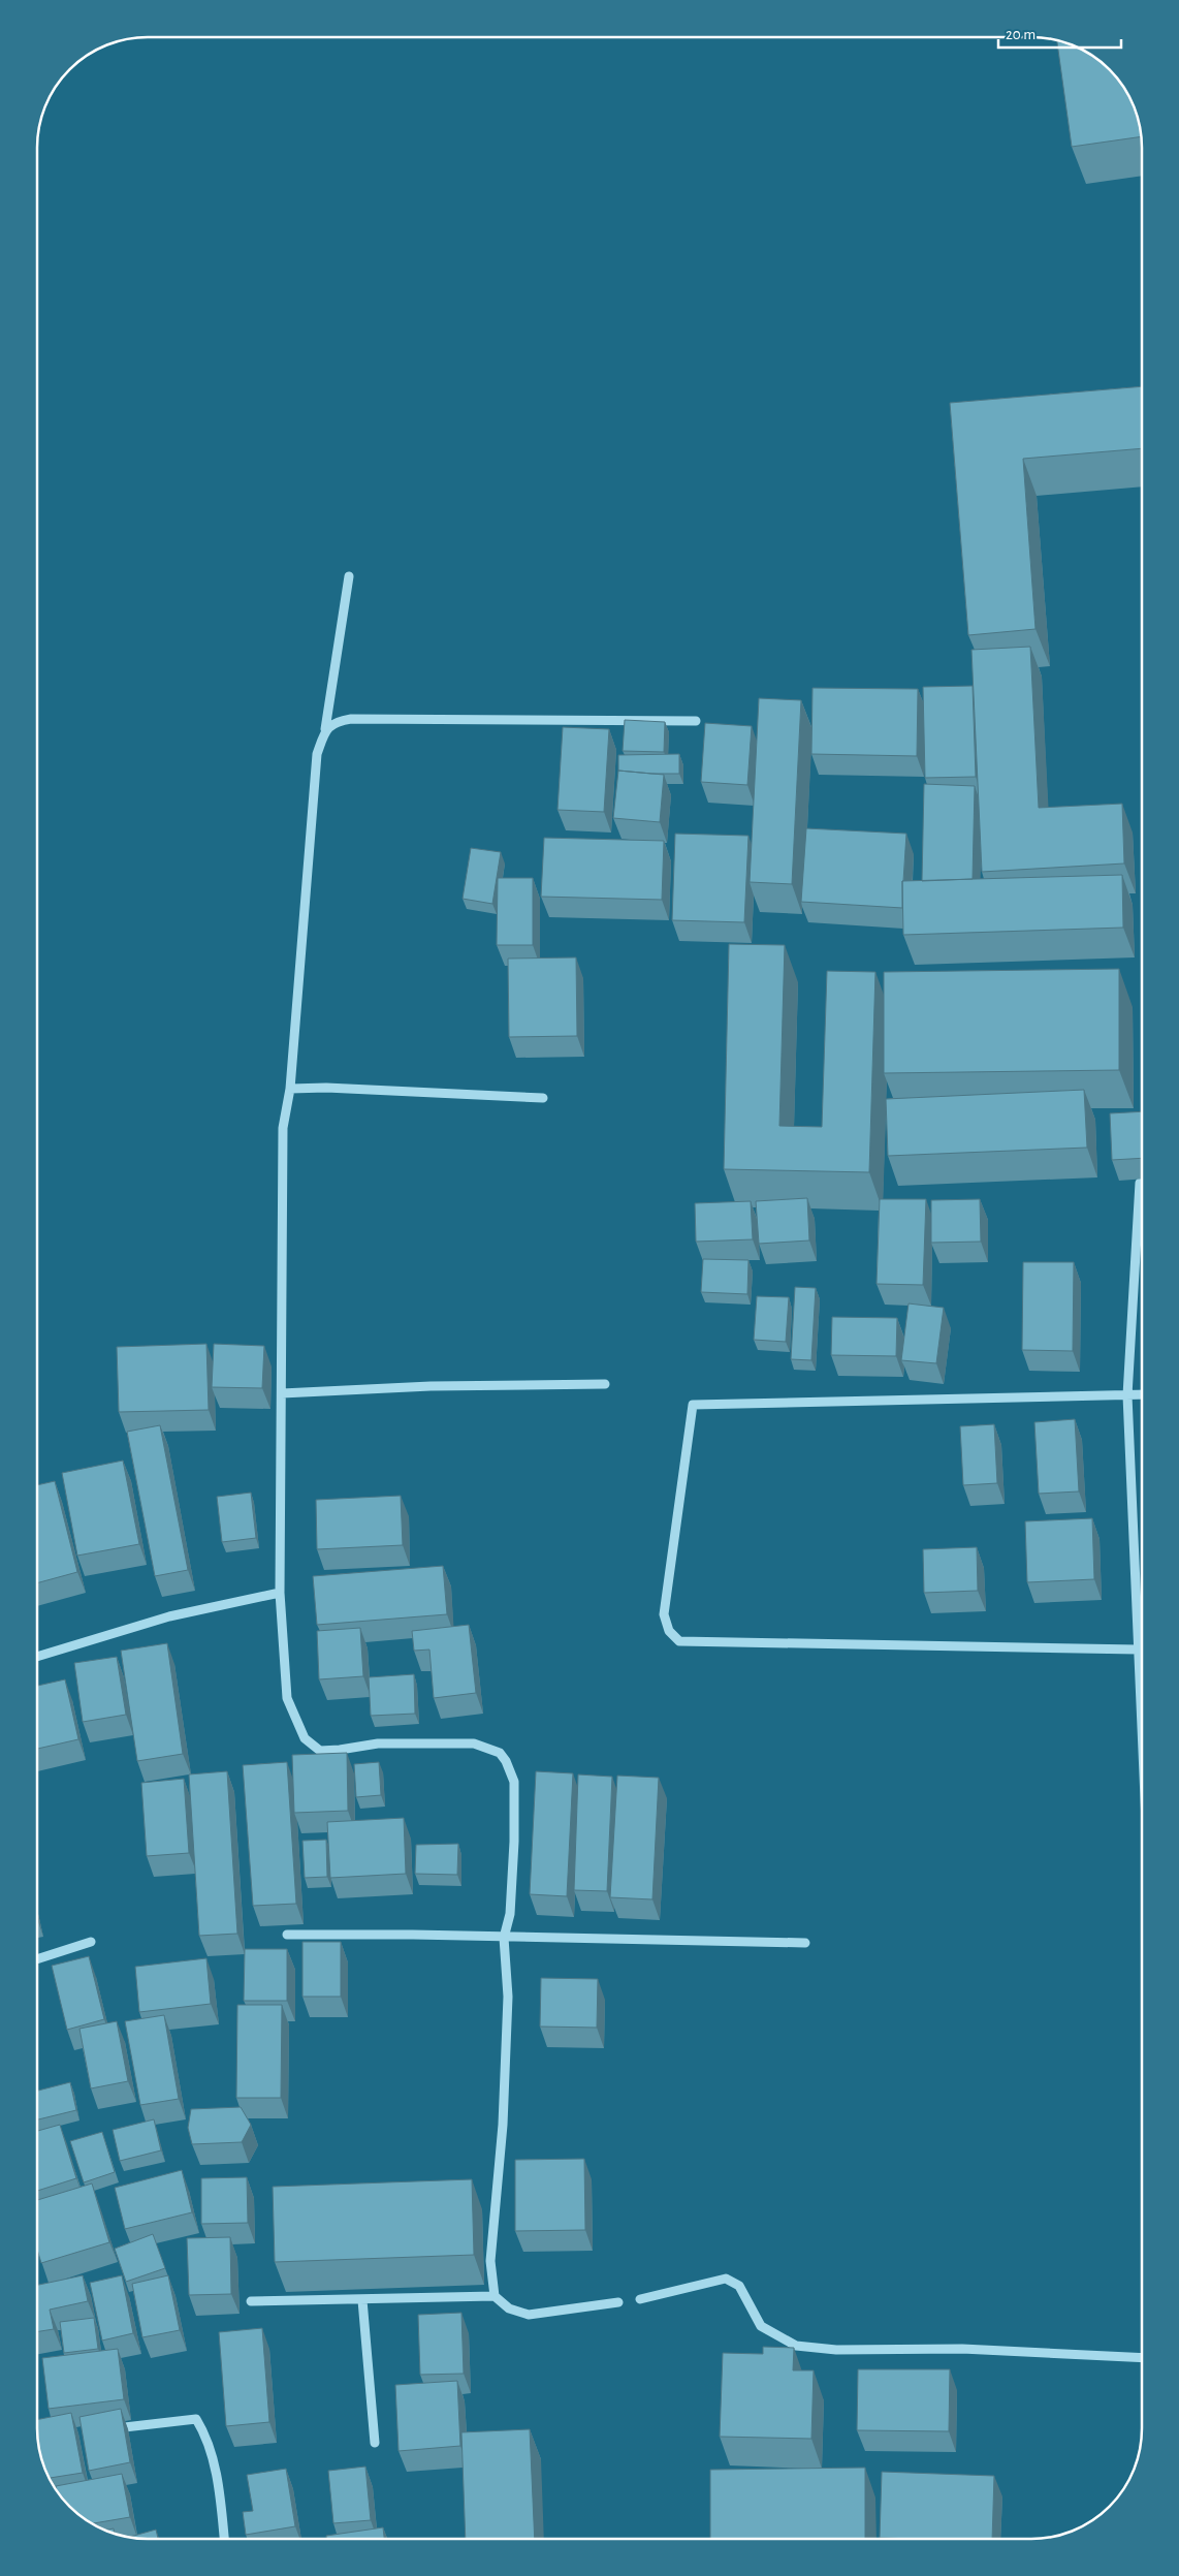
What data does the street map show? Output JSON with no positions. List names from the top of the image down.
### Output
{
  "scale_bar": "20 m"
}
